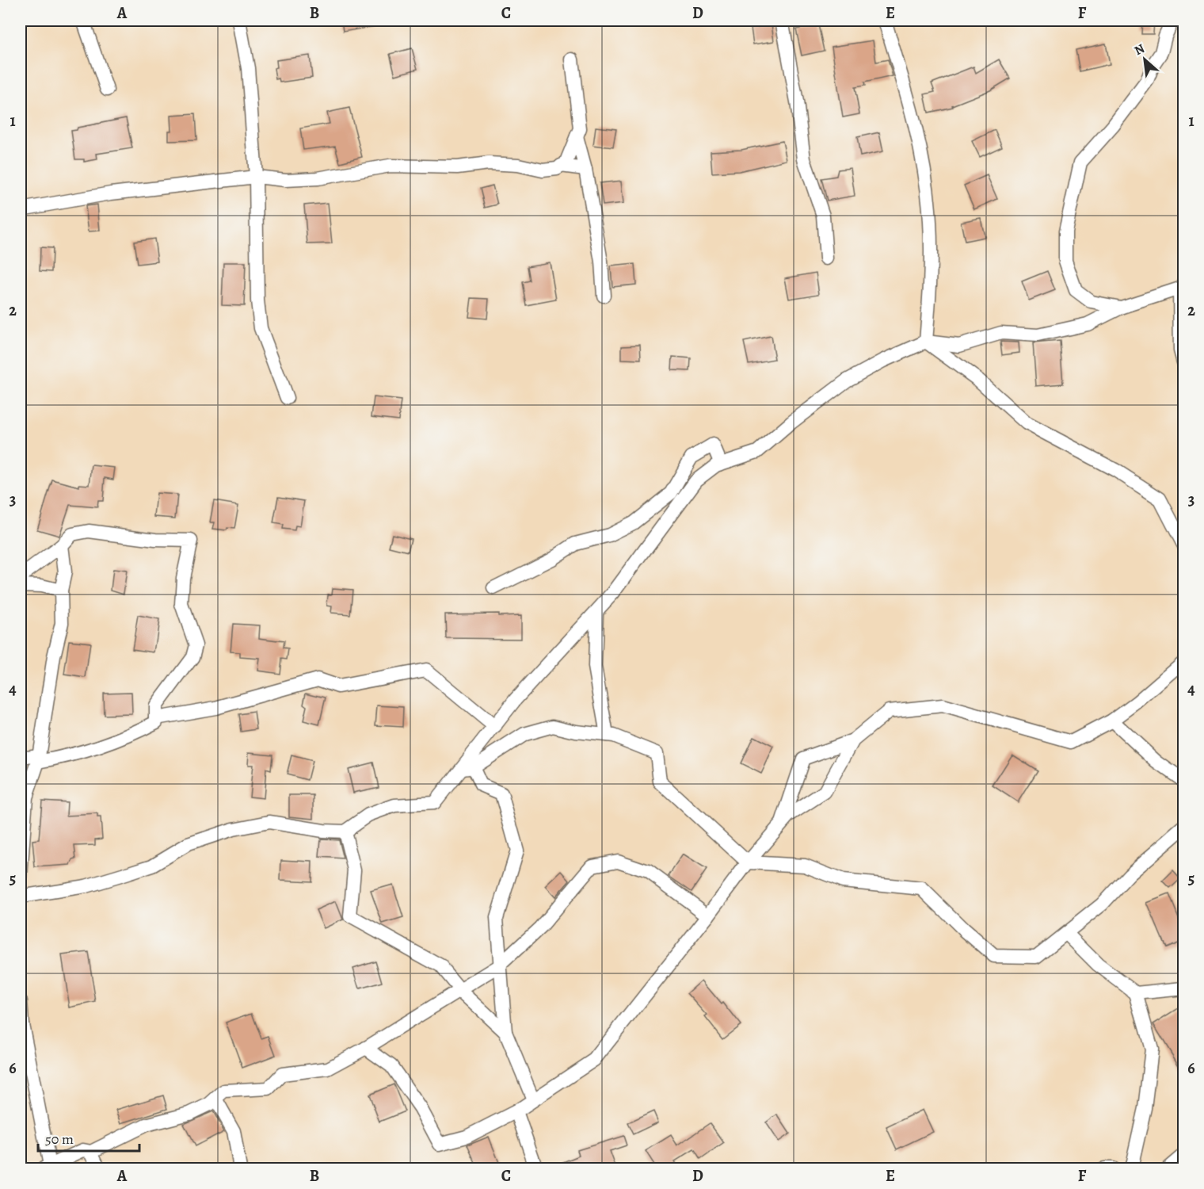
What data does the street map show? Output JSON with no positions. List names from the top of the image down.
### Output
{
  "scale_bar": "50 m",
  "north": "top left",
  "grid": {
    "columns": [
      "A",
      "B",
      "C",
      "D",
      "E",
      "F"
    ],
    "rows": [
      "1",
      "2",
      "3",
      "4",
      "5",
      "6"
    ]
  }
}
